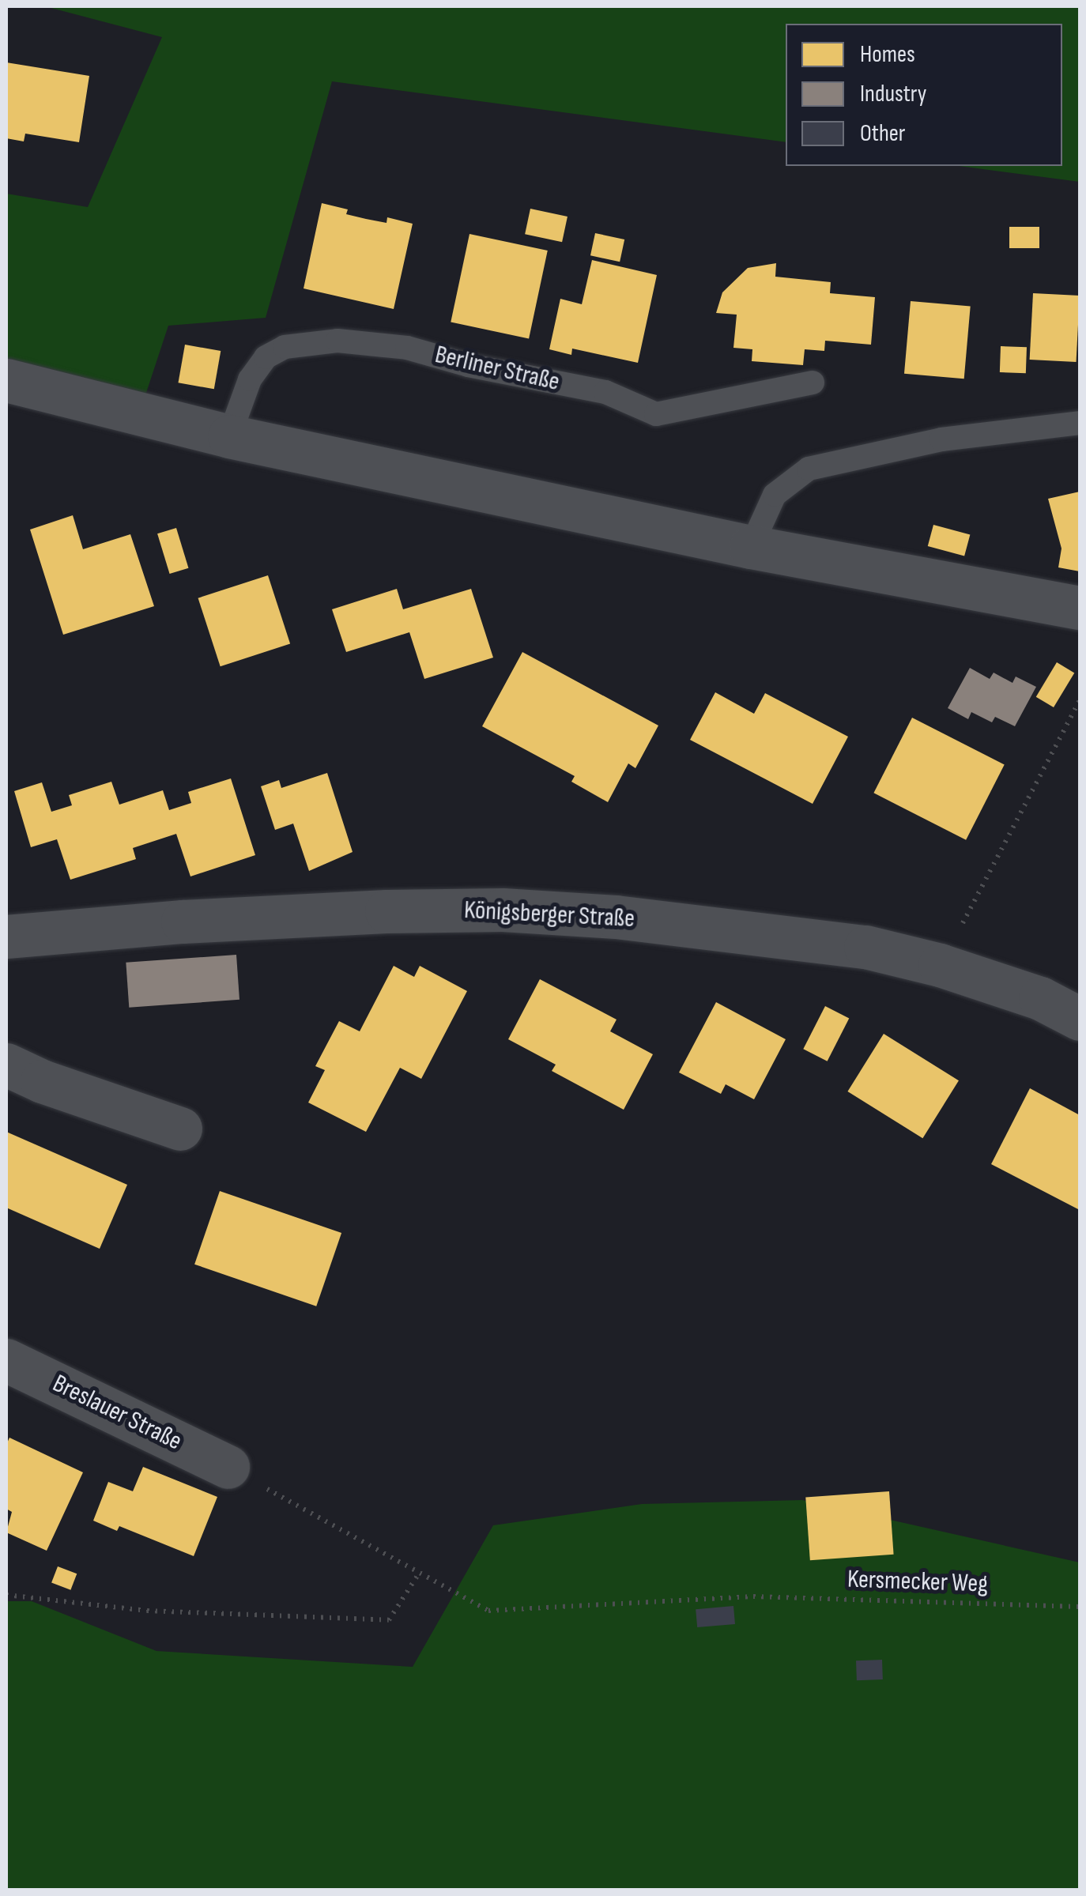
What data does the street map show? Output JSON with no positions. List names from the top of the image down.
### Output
{
  "streets": {
    "street": ["Königsberger Straße", "Breslauer Straße"],
    "lane": ["Berliner Straße"],
    "path": ["Kersmecker Weg"]
  },
  "crossings": [
    ["Breslauer Straße", "Kersmecker Weg"]
  ],
  "legend": ["Homes", "Industry", "Other"]
}
